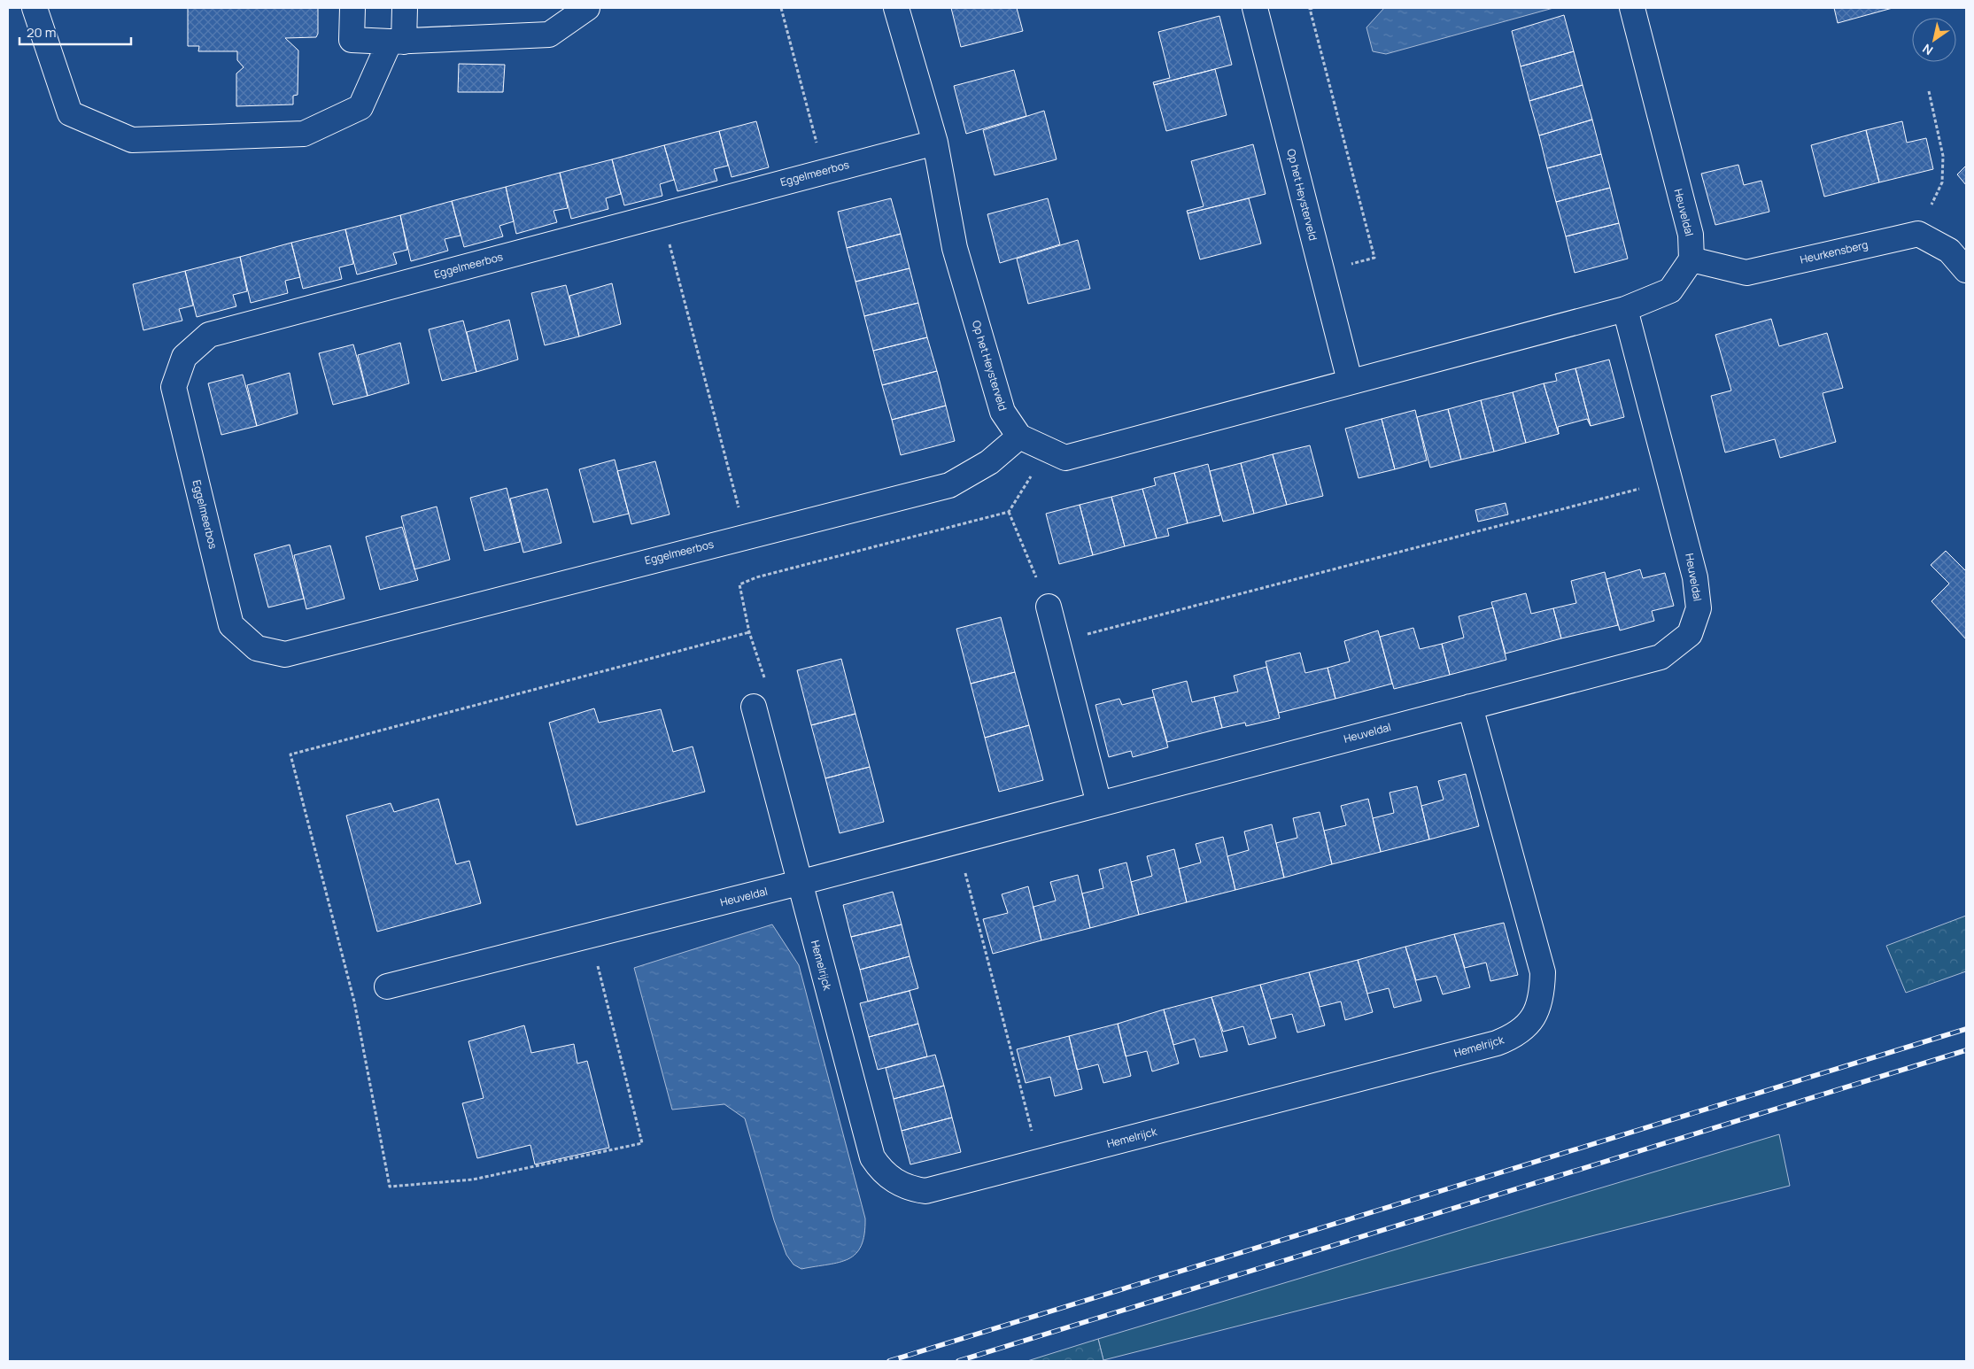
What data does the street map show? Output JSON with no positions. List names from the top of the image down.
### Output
{
  "streets": {
    "street": [
      "Eggelmeerbos",
      "Op het Heysterveld",
      "Heuveldal",
      "Heurkensberg",
      "Hemelrijck"
    ]
  },
  "crossings": [
    ["Eggelmeerbos", "Op het Heysterveld"],
    ["Heuveldal", "Heurkensberg"],
    ["Heuveldal", "Hemelrijck"]
  ],
  "scale_bar": "20 m",
  "north": "bottom left"
}
